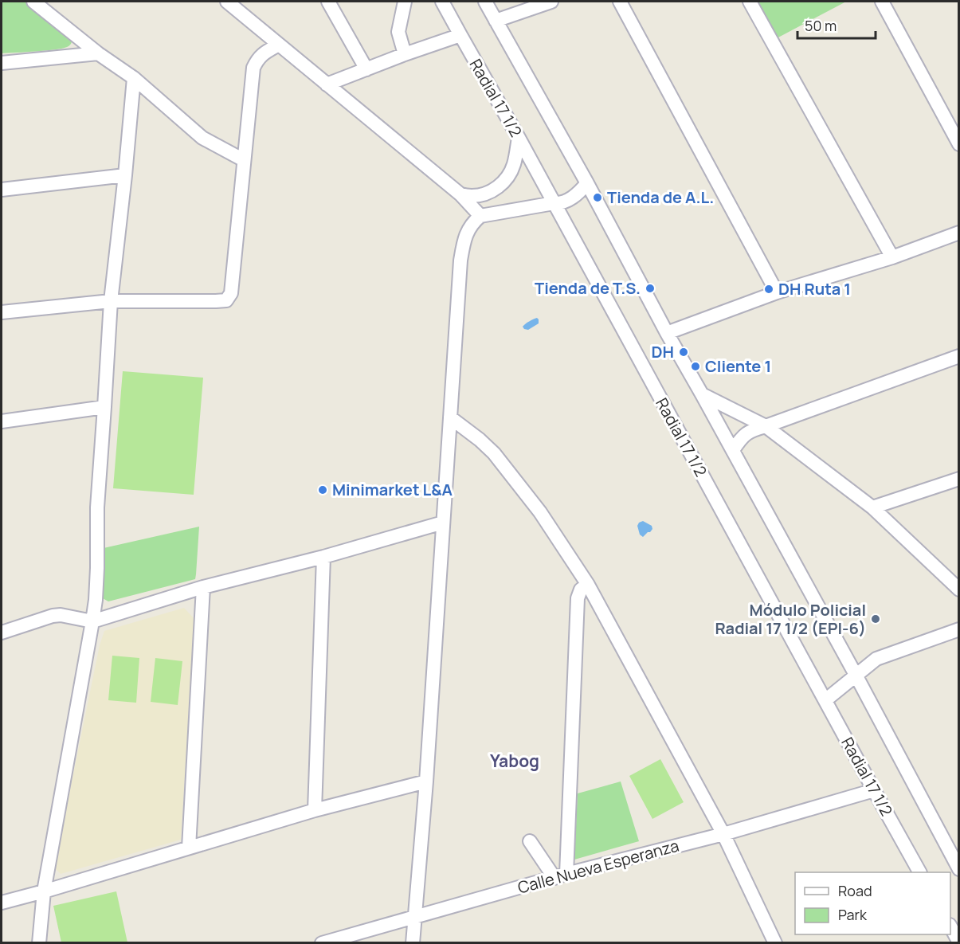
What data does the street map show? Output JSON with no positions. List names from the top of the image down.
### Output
{
  "streets": {
    "street": ["Radial 17 1/2", "Calle Nueva Esperanza"]
  },
  "crossings": [
    ["Radial 17 1/2", "Calle Nueva Esperanza"]
  ],
  "districts": ["Yabog"],
  "places": [
    "Tienda de A.L.",
    "Tienda de T.S.",
    "DH Ruta 1",
    "DH",
    "Cliente 1",
    "Minimarket L&A",
    "Módulo Policial Radial 17 1/2 (EPI-6)"
  ],
  "legend": ["Road", "Park"],
  "scale_bar": "50 m"
}
